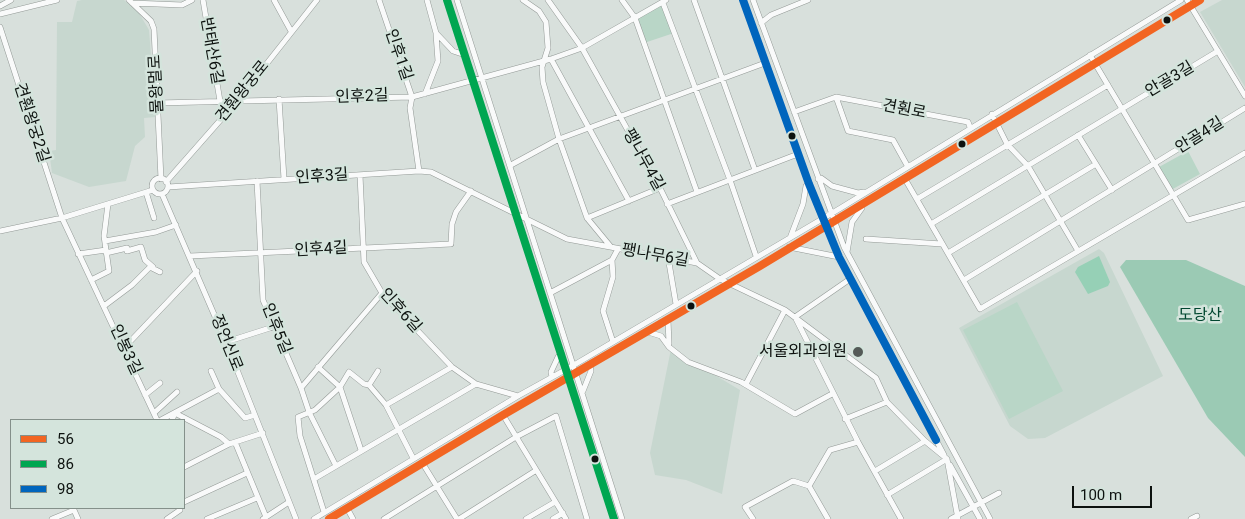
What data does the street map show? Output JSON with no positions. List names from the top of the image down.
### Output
{
  "streets": {
    "street": [
      "반태산6길",
      "인후1길",
      "안골3길",
      "물왕멀로",
      "견훤왕궁로",
      "인후2길",
      "견훤로",
      "견훤왕궁2길",
      "안골4길",
      "팽나무4길",
      "인후3길",
      "인후4길",
      "팽나무6길",
      "인후6길",
      "인후5길",
      "정언신로",
      "인봉3길"
    ]
  },
  "crossings": [
    ["반태산6길", "물왕멀로"],
    ["반태산6길", "인후2길"],
    ["인후1길", "인후2길"],
    ["인후1길", "인후3길"],
    ["물왕멀로", "견훤왕궁로"],
    ["물왕멀로", "인후2길"],
    ["물왕멀로", "인후3길"],
    ["견훤왕궁로", "인후2길"],
    ["견훤왕궁로", "인후3길"],
    ["인후2길", "팽나무4길"],
    ["견훤왕궁2길", "인봉3길"],
    ["팽나무4길", "팽나무6길"],
    ["인후3길", "인후4길"],
    ["인후3길", "팽나무6길"],
    ["인후3길", "인후6길"],
    ["인후3길", "인후5길"],
    ["인후4길", "인후6길"],
    ["인후4길", "인후5길"],
    ["인후4길", "정언신로"]
  ],
  "parks": ["도당산"],
  "places": ["서울외과의원"],
  "lines": ["transit line 56", "transit line 86", "transit line 98"],
  "legend": ["56", "86", "98"],
  "scale_bar": "100 m"
}
